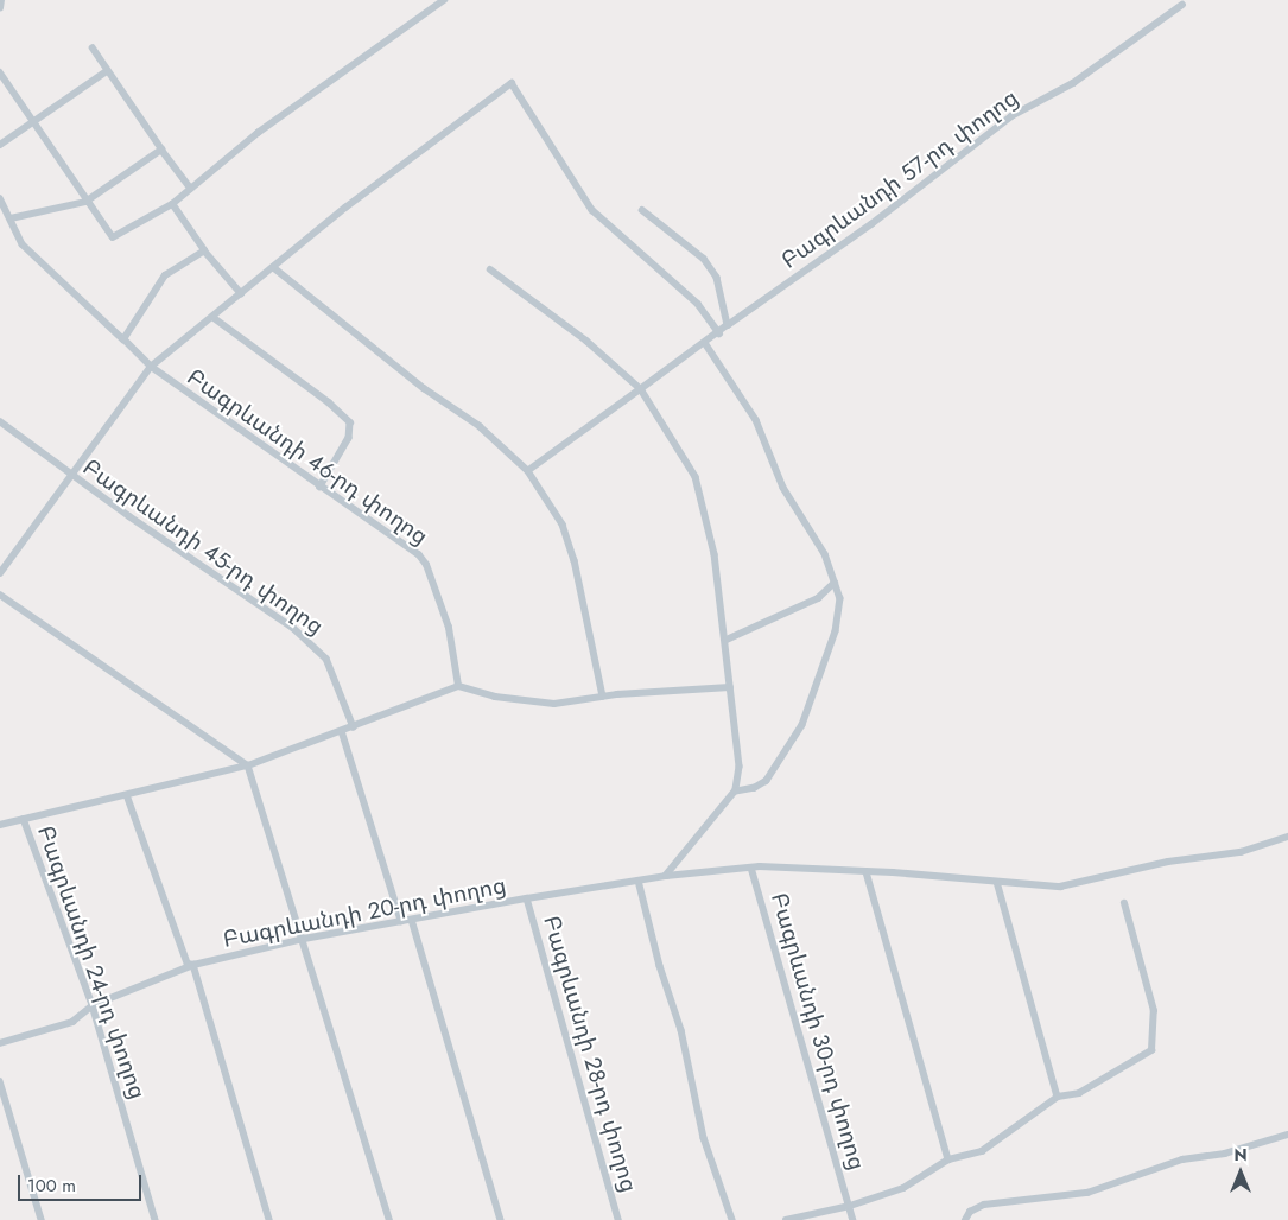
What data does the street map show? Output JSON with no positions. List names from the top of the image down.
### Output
{
  "streets": {
    "street": [
      "Բագրևանդի 57-րդ փողոց",
      "Բագրևանդի 46-րդ փողոց",
      "Բագրևանդի 45-րդ փողոց",
      "Բագրևանդի 20-րդ փողոց",
      "Բագրևանդի 24-րդ փողոց",
      "Բագրևանդի 30-րդ փողոց",
      "Բագրևանդի 28-րդ փողոց"
    ]
  },
  "crossings": [
    ["Բագրևանդի 20-րդ փողոց", "Բագրևանդի 24-րդ փողոց"],
    ["Բագրևանդի 20-րդ փողոց", "Բագրևանդի 30-րդ փողոց"],
    ["Բագրևանդի 20-րդ փողոց", "Բագրևանդի 28-րդ փողոց"]
  ],
  "scale_bar": "100 m",
  "north": "top"
}
